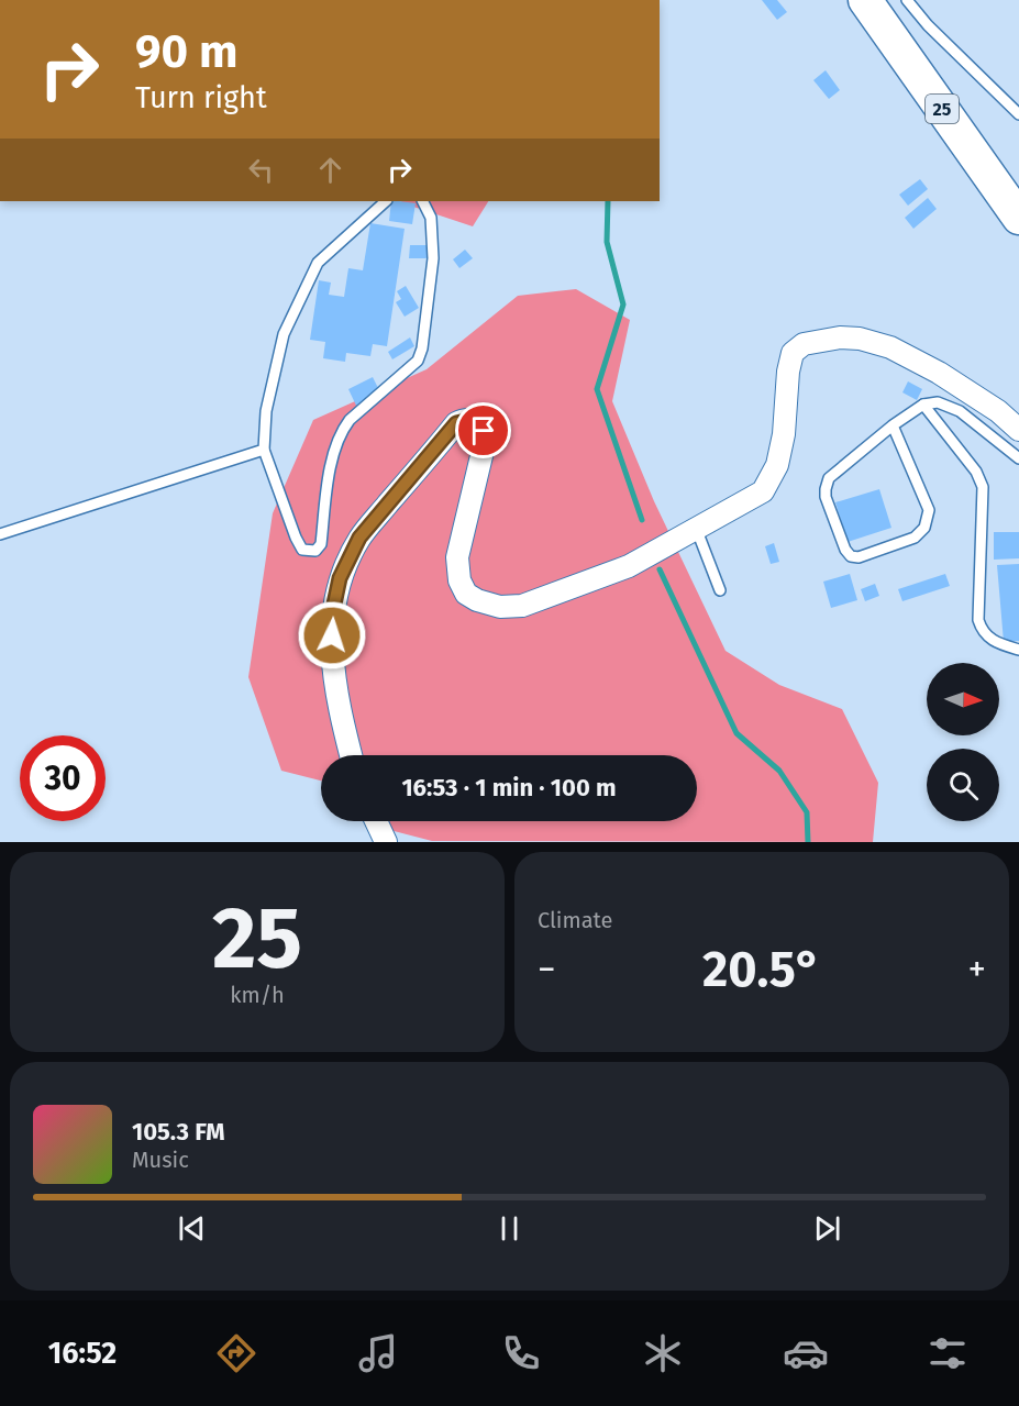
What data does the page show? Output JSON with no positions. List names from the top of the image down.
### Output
{
  "streets": {
    "main road": ["25"]
  },
  "north": "right",
  "page": {
    "turn": ["90 m", "Turn right"],
    "limit": "30",
    "trip": "16:53 · 1 min · 100 m",
    "tile": [
      ["25", "km/h"],
      "Climate"
    ],
    "heat": ["−", "20.5°", "+"],
    "song": ["105.3 FM", "Music"],
    "tabs": "16:52"
  }
}
